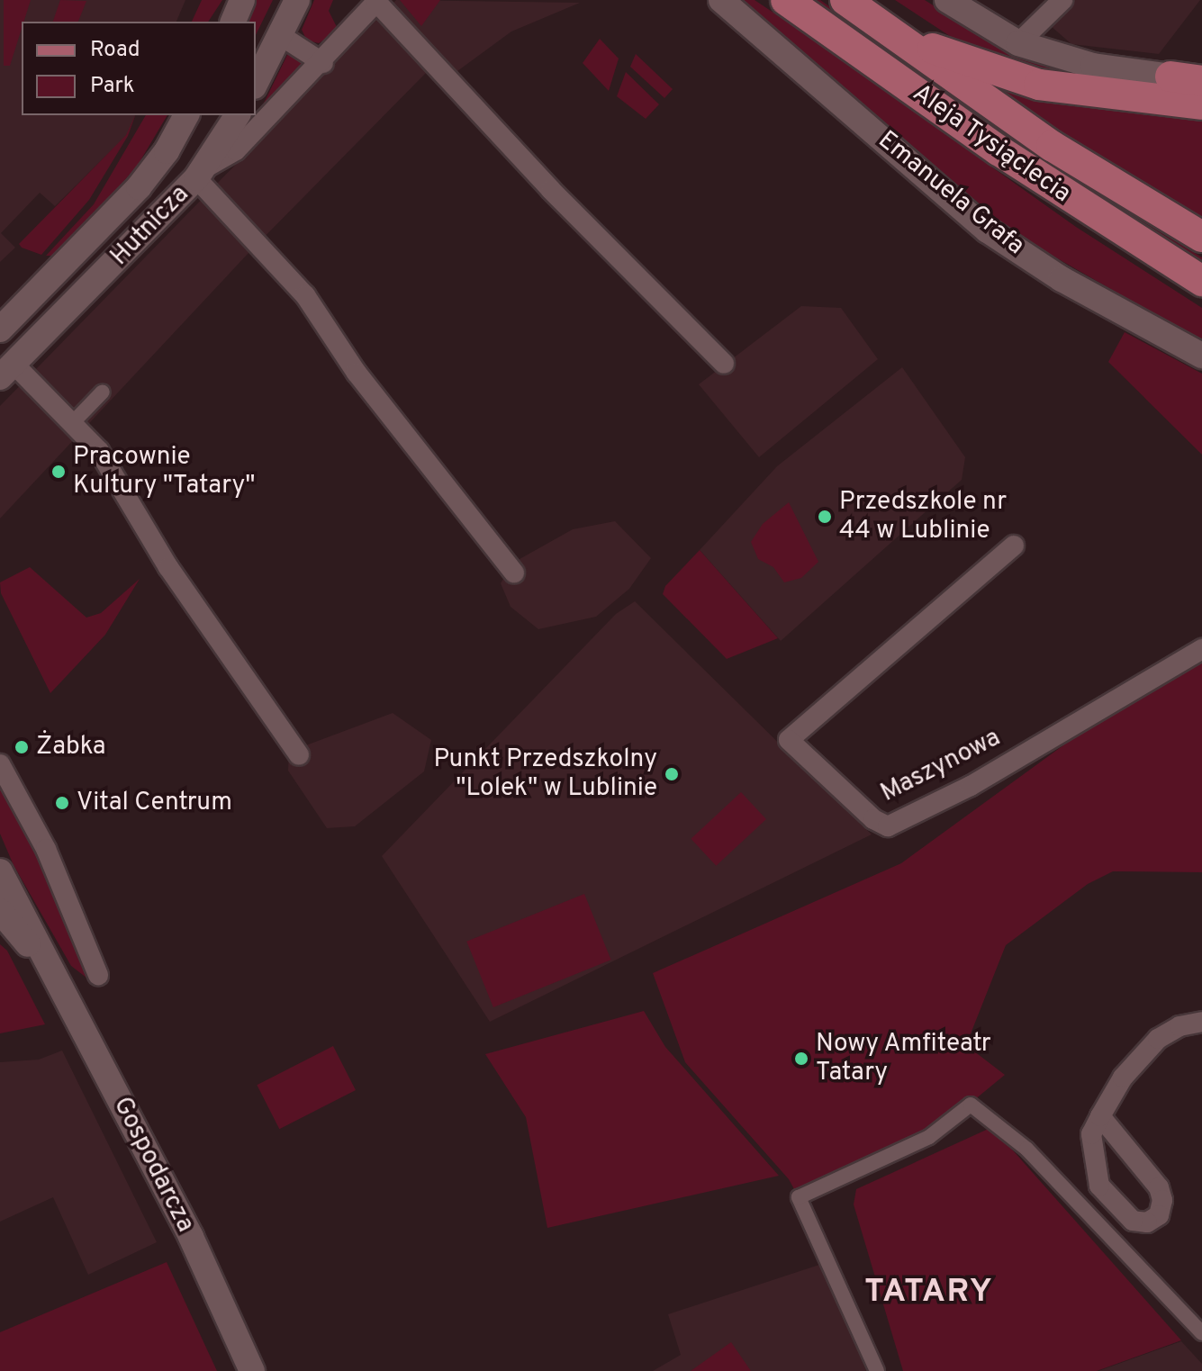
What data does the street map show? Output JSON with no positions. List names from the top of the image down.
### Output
{
  "streets": {
    "main road": ["Aleja Tysiąclecia"],
    "street": [
      "Emanuela Grafa",
      "Hutnicza",
      "Maszynowa",
      "Gospodarcza"
    ]
  },
  "districts": ["TATARY"],
  "places": [
    "Pracownie Kultury \"Tatary\"",
    "Przedszkole nr 44 w Lublinie",
    "Żabka",
    "Punkt Przedszkolny \"Lolek\" w Lublinie",
    "Vital Centrum",
    "Nowy Amfiteatr Tatary"
  ],
  "legend": ["Road", "Park"]
}
